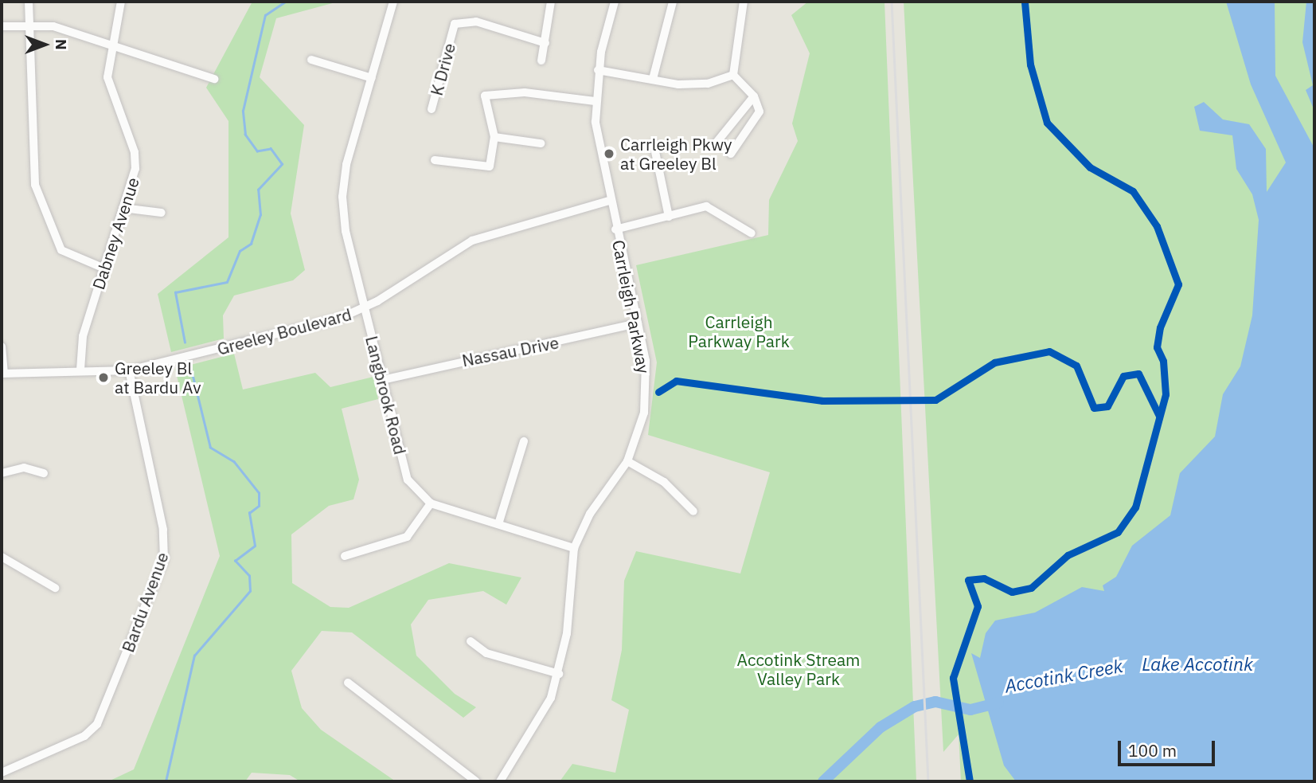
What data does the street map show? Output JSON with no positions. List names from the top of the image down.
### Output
{
  "streets": {
    "street": [
      "K Drive",
      "Dabney Avenue",
      "Carrleigh Parkway",
      "Greeley Boulevard",
      "Nassau Drive",
      "Langbrook Road",
      "Bardu Avenue"
    ]
  },
  "crossings": [
    ["Dabney Avenue", "Greeley Boulevard"],
    ["Carrleigh Parkway", "Greeley Boulevard"],
    ["Carrleigh Parkway", "Nassau Drive"],
    ["Carrleigh Parkway", "Langbrook Road"],
    ["Greeley Boulevard", "Langbrook Road"],
    ["Greeley Boulevard", "Bardu Avenue"],
    ["Nassau Drive", "Langbrook Road"]
  ],
  "water": ["Lake Accotink", "Accotink Creek"],
  "parks": ["Carrleigh Parkway Park", "Accotink Stream Valley Park"],
  "places": ["Carrleigh Pkwy at Greeley Bl", "Greeley Bl at Bardu Av"],
  "scale_bar": "100 m",
  "north": "right"
}
